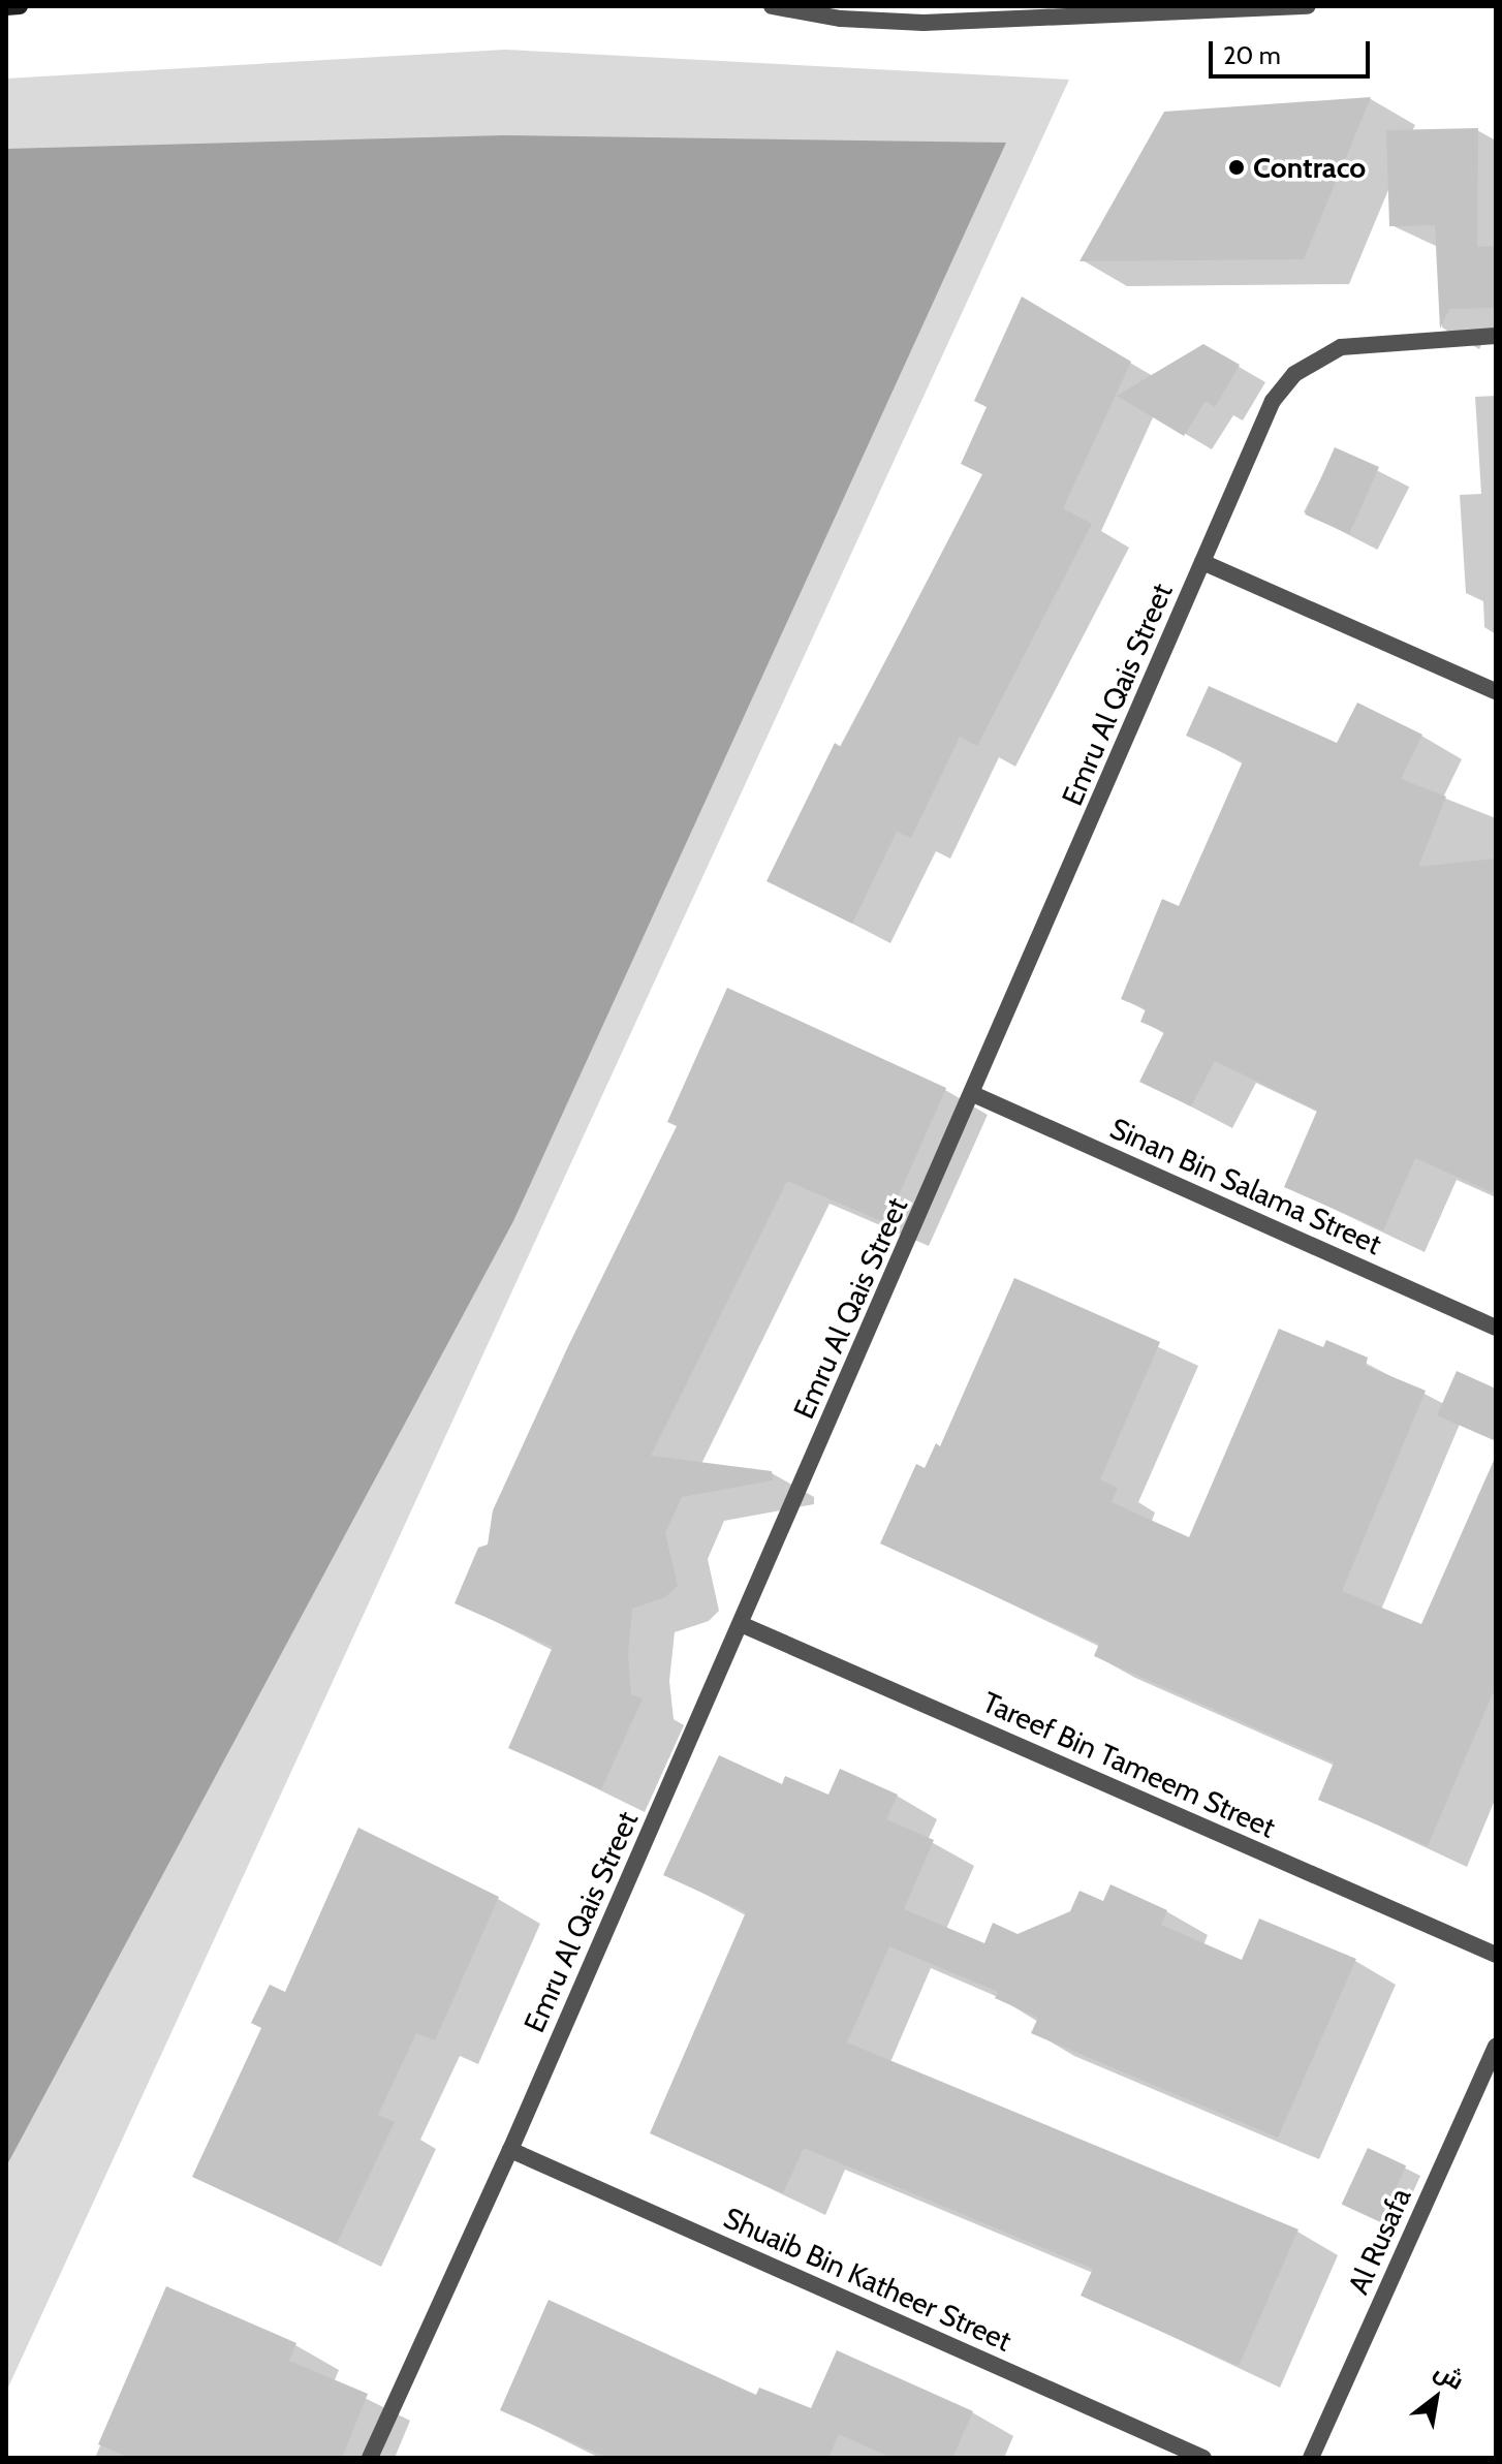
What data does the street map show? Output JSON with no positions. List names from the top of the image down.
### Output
{
  "streets": {
    "street": [
      "Emru Al Qais Street",
      "Sinan Bin Salama Street",
      "Tareef Bin Tameem Street",
      "Al Rusafa",
      "Shuaib Bin Katheer Street"
    ]
  },
  "crossings": [
    ["Emru Al Qais Street", "Sinan Bin Salama Street"],
    ["Emru Al Qais Street", "Tareef Bin Tameem Street"],
    ["Emru Al Qais Street", "Shuaib Bin Katheer Street"]
  ],
  "places": ["Contraco"],
  "scale_bar": "20 m",
  "north": "top right"
}
